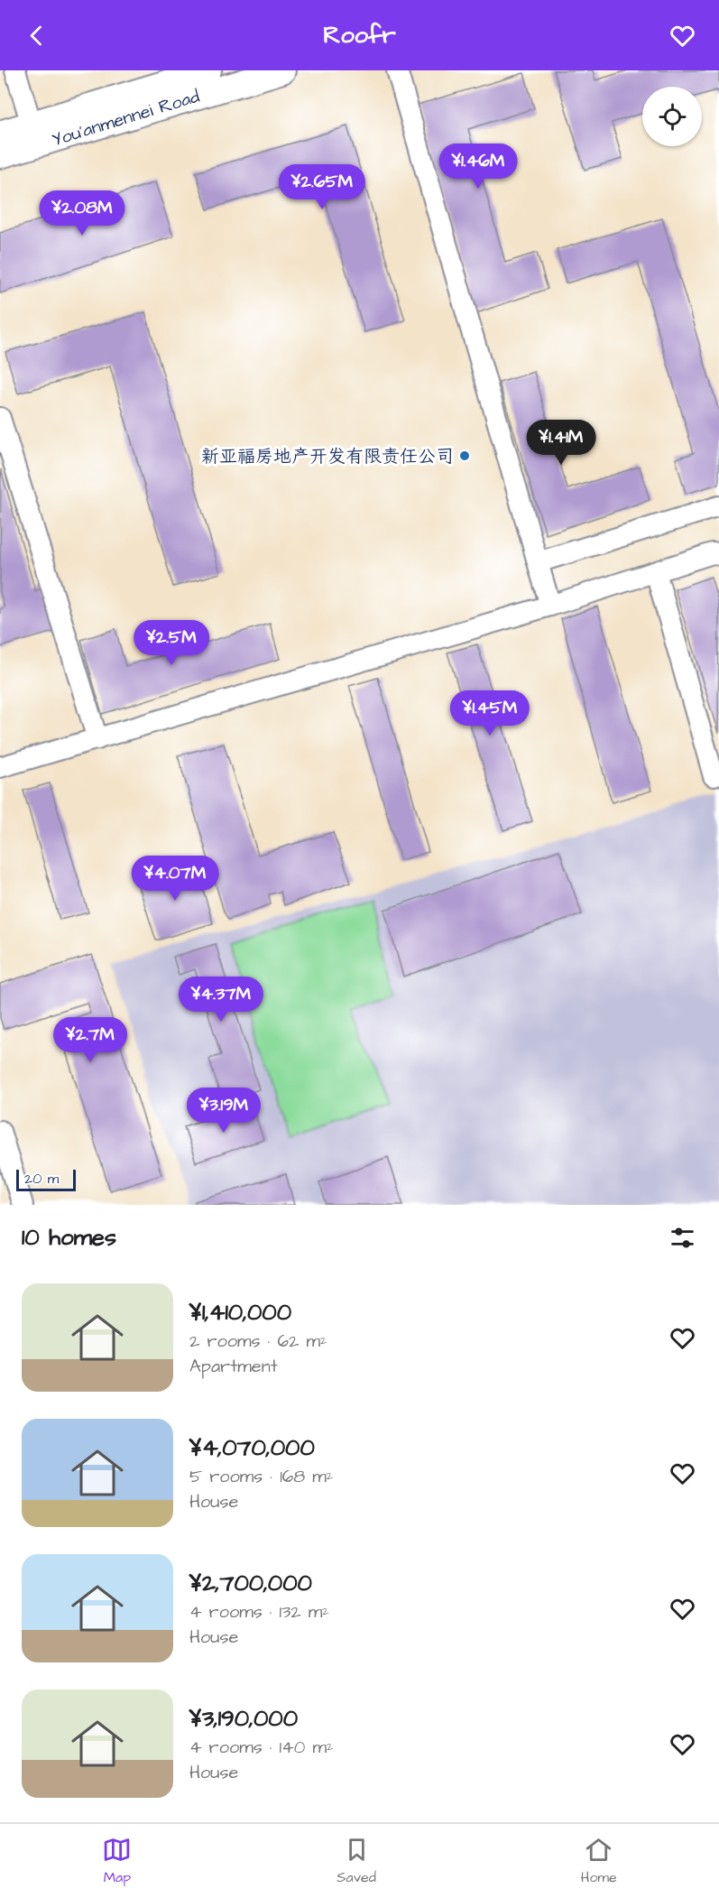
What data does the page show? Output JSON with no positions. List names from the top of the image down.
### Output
{
  "streets": {
    "main road": ["You'anmennei Road"]
  },
  "places": ["新亚福房地产开发有限责任公司"],
  "scale_bar": "20 m",
  "page": {
    "header": "Roofr",
    "price": [
      "¥1.46M",
      "¥2.65M",
      "¥2.08M",
      "¥1.41M",
      "¥2.5M",
      "¥1.45M",
      "¥4.07M",
      "¥4.37M",
      "¥2.7M",
      "¥3.19M"
    ],
    "scale": "20 m",
    "heading": "10 homes",
    "list": [
      {
        "name": "¥1,410,000",
        "note": "2 rooms · 62 m² · Apartment"
      },
      {
        "name": "¥4,070,000",
        "note": "5 rooms · 168 m² · House"
      },
      {
        "name": "¥2,700,000",
        "note": "4 rooms · 132 m² · House"
      },
      {
        "name": "¥3,190,000",
        "note": "4 rooms · 140 m² · House"
      }
    ],
    "tabs": ["Map", "Saved", "Home"]
  }
}
